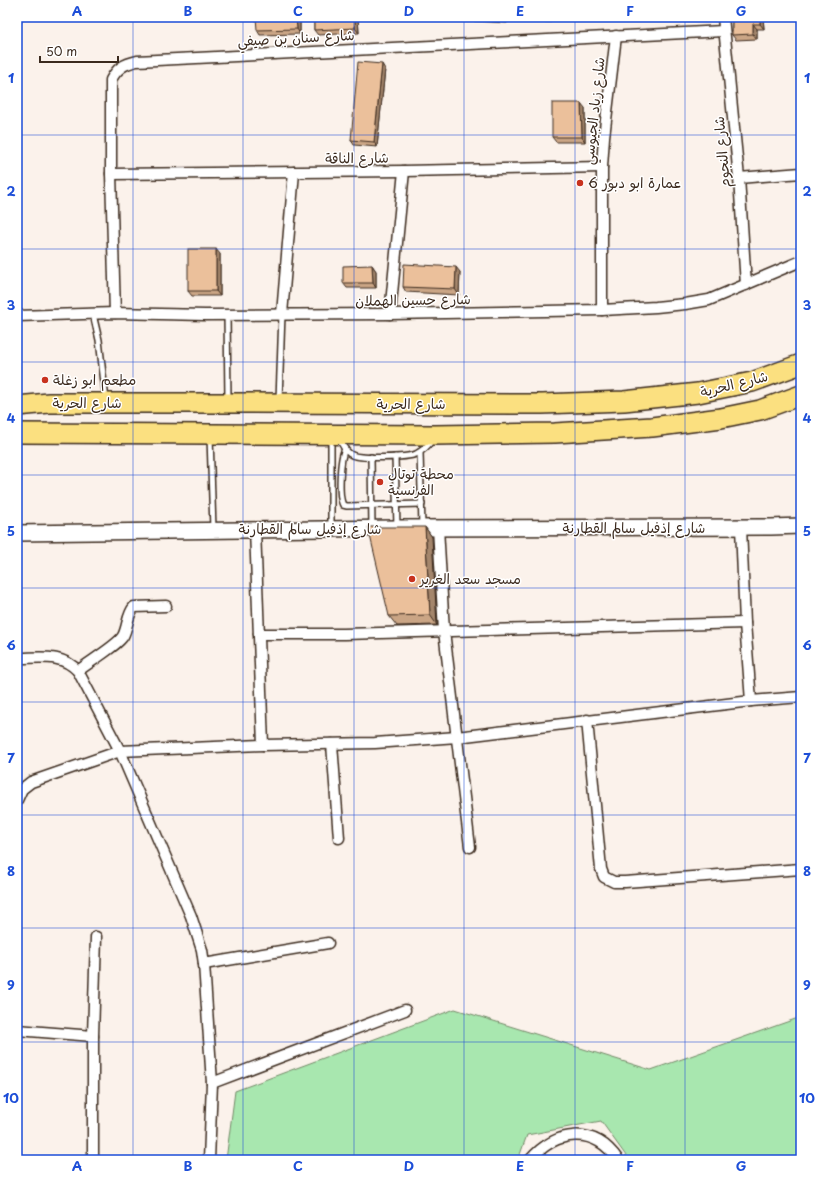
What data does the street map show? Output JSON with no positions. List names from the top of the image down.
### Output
{
  "streets": {
    "highway": ["شارع الحرية"],
    "street": [
      "شارع سنان بن صيفي",
      "شارع زياد الجيوسي",
      "شارع النجوم",
      "شارع الناقة",
      "شارع حسين الهملان",
      "شارع إذفيل سالم القطارنة"
    ]
  },
  "crossings": [
    ["شارع سنان بن صيفي", "شارع زياد الجيوسي"],
    ["شارع سنان بن صيفي", "شارع النجوم"],
    ["شارع سنان بن صيفي", "شارع الناقة"],
    ["شارع سنان بن صيفي", "شارع حسين الهملان"],
    ["شارع زياد الجيوسي", "شارع الناقة"],
    ["شارع زياد الجيوسي", "شارع حسين الهملان"],
    ["شارع النجوم", "شارع حسين الهملان"]
  ],
  "places": [
    "عمارة ابو دبور 6",
    "مطعم ابو زغلة",
    "محطة توتال الفرنسية",
    "مسجد سعد الغرير"
  ],
  "scale_bar": "50 m",
  "grid": {
    "columns": [
      "A",
      "B",
      "C",
      "D",
      "E",
      "F",
      "G"
    ],
    "rows": [
      "1",
      "2",
      "3",
      "4",
      "5",
      "6",
      "7",
      "8",
      "9",
      "10"
    ]
  }
}
